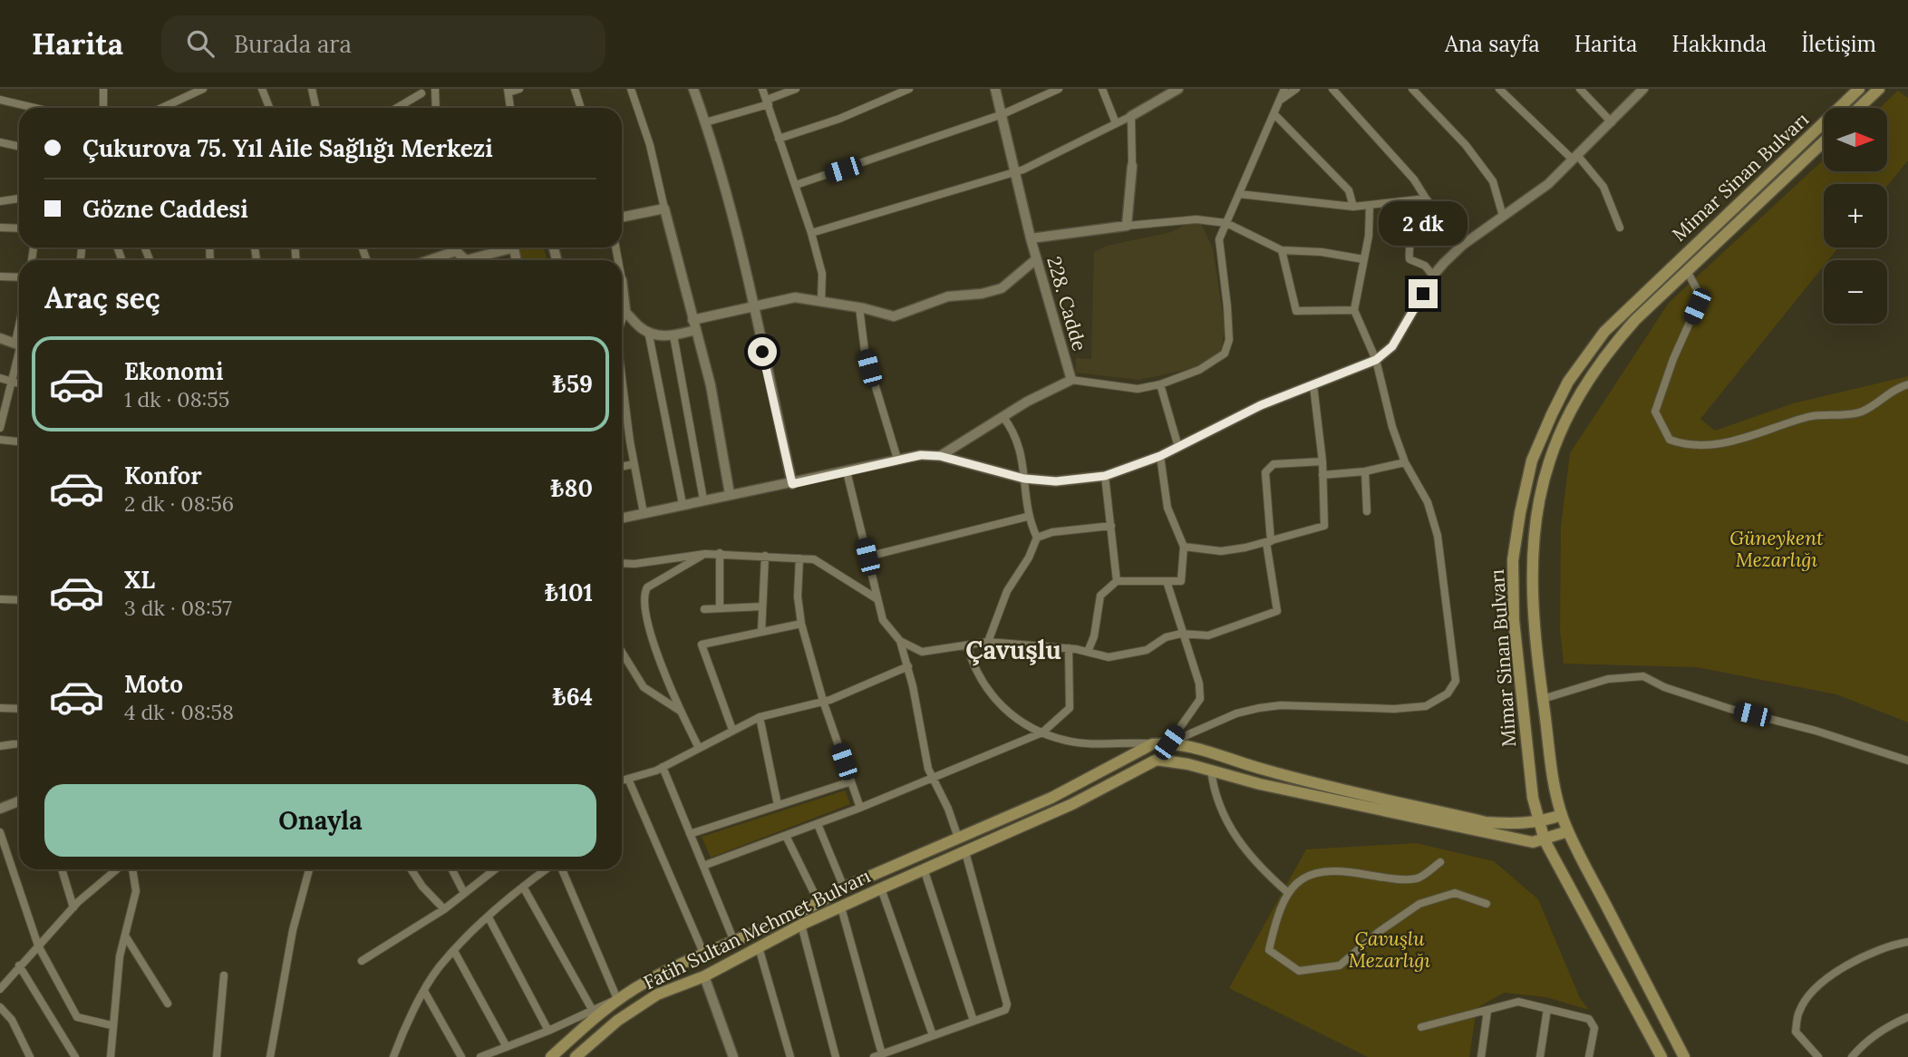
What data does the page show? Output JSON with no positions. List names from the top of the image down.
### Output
{
  "streets": {
    "main road": ["Mimar Sinan Bulvarı", "Fatih Sultan Mehmet Bulvarı"],
    "street": ["228. Cadde"]
  },
  "crossings": [
    ["Mimar Sinan Bulvarı", "Fatih Sultan Mehmet Bulvarı"]
  ],
  "districts": ["Çavuşlu"],
  "parks": ["Güneykent Mezarlığı", "Çavuşlu Mezarlığı"],
  "north": "right",
  "page": {
    "header": "Harita",
    "search": "Burada ara",
    "nav": [
      "Ana sayfa",
      "Harita",
      "Hakkında",
      "İletişim"
    ],
    "map_buttons": ["+", "−"],
    "banner": ["Çukurova 75. Yıl Aile Sağlığı Merkezi", "Gözne Caddesi"],
    "bubble": "2 dk",
    "heading": "Araç seç",
    "list": [
      {
        "name": "Ekonomi",
        "note": "1 dk · 08:55",
        "value": "₺59"
      },
      {
        "name": "Konfor",
        "note": "2 dk · 08:56",
        "value": "₺80"
      },
      {
        "name": "XL",
        "note": "3 dk · 08:57",
        "value": "₺101"
      },
      {
        "name": "Moto",
        "note": "4 dk · 08:58",
        "value": "₺64"
      }
    ],
    "buttons": "Onayla"
  }
}
